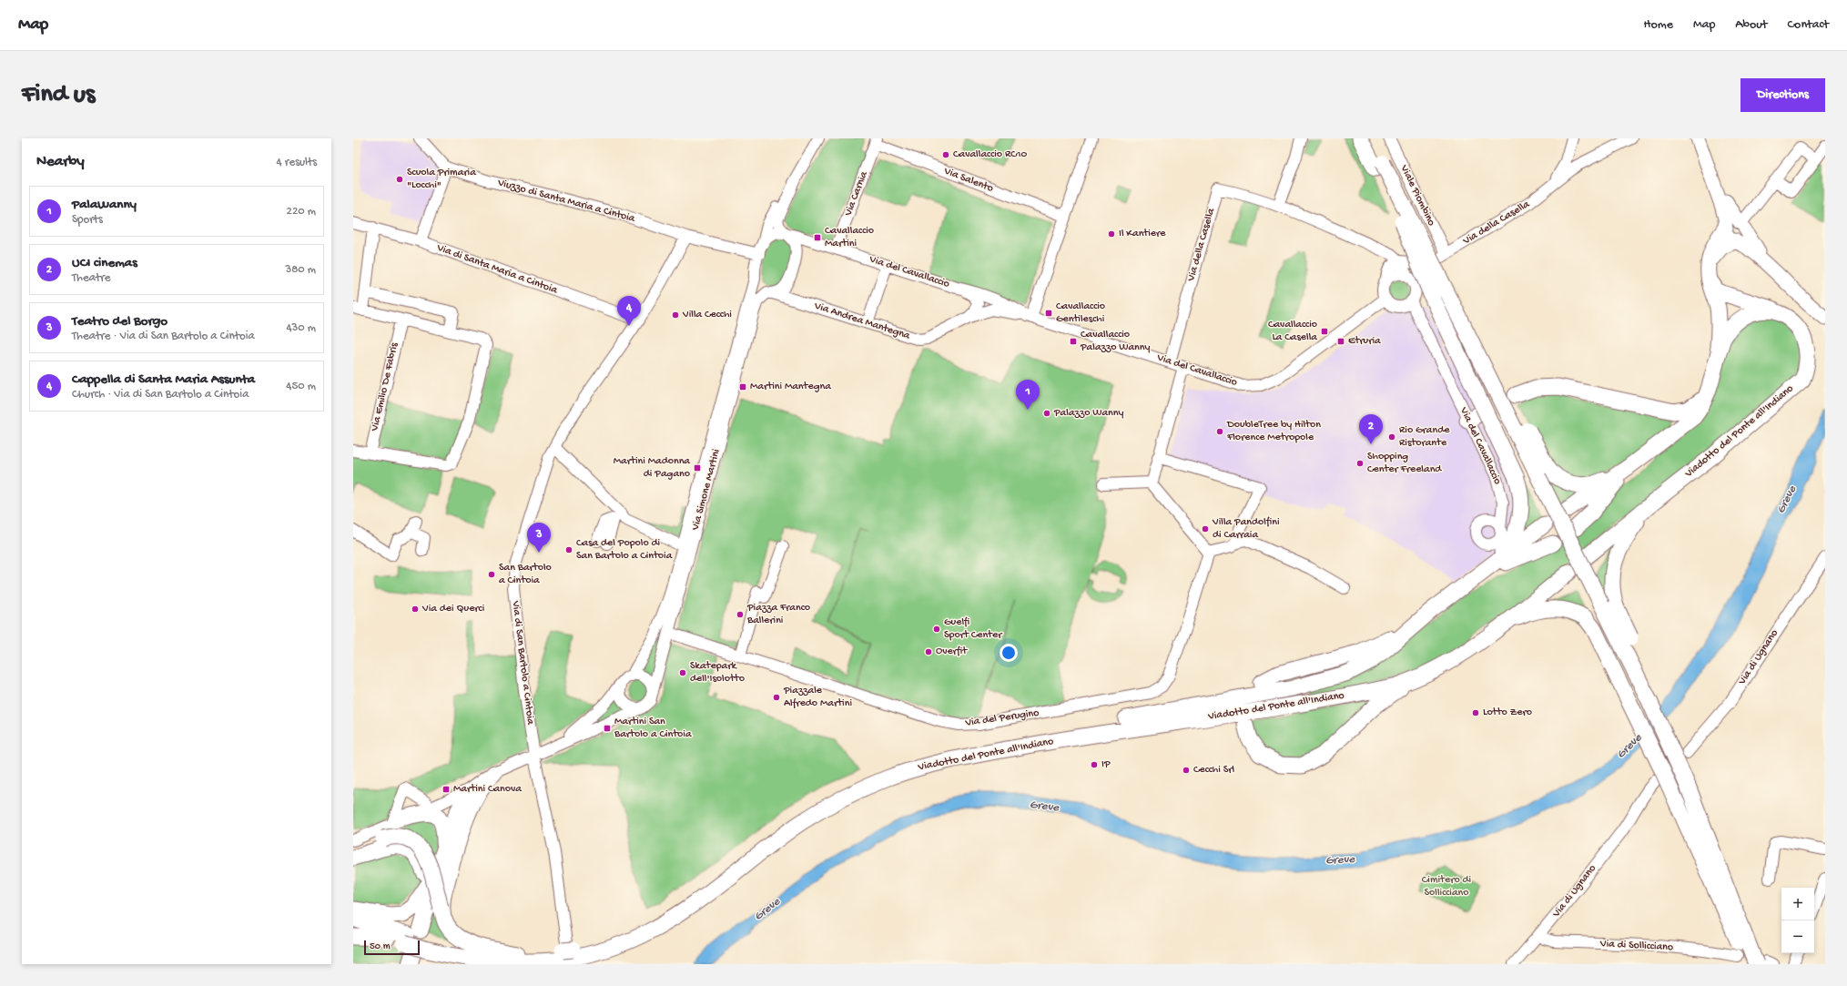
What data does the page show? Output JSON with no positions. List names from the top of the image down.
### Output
{
  "streets": {
    "highway": ["Viadotto del Ponte all'Indiano"],
    "street": [
      "Via Salento",
      "Via Carnia",
      "Viale Piombino",
      "Viuzzo di Santa Maria a Cintoia",
      "Via della Casella",
      "Via di Santa Maria a Cintoia",
      "Via del Cavallaccio",
      "Via Andrea Mantegna",
      "Via Emilio De Fabris",
      "Via Simone Martini",
      "Via di Ugnano",
      "Via di San Bartolo a Cintoia",
      "Via del Perugino",
      "Via di Sollicciano"
    ]
  },
  "crossings": [
    ["Via Salento", "Via Carnia"],
    ["Via Carnia", "Via del Cavallaccio"],
    ["Viale Piombino", "Via della Casella"],
    ["Viuzzo di Santa Maria a Cintoia", "Via di San Bartolo a Cintoia"],
    ["Via della Casella", "Via del Cavallaccio"],
    ["Via di Santa Maria a Cintoia", "Via di San Bartolo a Cintoia"],
    ["Via del Cavallaccio", "Via Andrea Mantegna"],
    ["Via del Cavallaccio", "Via Simone Martini"],
    ["Via Andrea Mantegna", "Via Simone Martini"],
    ["Viadotto del Ponte all'Indiano", "Via di San Bartolo a Cintoia"],
    ["Via Simone Martini", "Via di San Bartolo a Cintoia"],
    ["Via Simone Martini", "Via del Perugino"],
    ["Via di Ugnano", "Via di Sollicciano"]
  ],
  "water": ["Greve"],
  "parks": ["Cimitero di Sollicciano"],
  "places": {
    "other": [
      "Cavallaccio RC10",
      "Scuola Primaria \"Locchi\"",
      "Il Kantiere",
      "Villa Cecchi",
      "Palazzo Wanny",
      "DoubleTree by Hilton Florence Metropole",
      "Rio Grande Ristorante",
      "Shopping Center Freeland",
      "Villa Pandolfini di Carraia",
      "Casa del Popolo di San Bartolo a Cintoia",
      "San Bartolo a Cintoia",
      "Via dei Querci",
      "Piazza Franco Ballerini",
      "Guelfi Sport Center",
      "Overfit",
      "Skatepark dell'Isolotto",
      "Piazzale Alfredo Martini",
      "Lotto Zero",
      "IP",
      "Cecchi Srl"
    ],
    "transit": [
      "Cavallaccio Martini",
      "Cavallaccio Gentileschi",
      "Cavallaccio La Casella",
      "Cavallaccio Palazzo Wanny",
      "Etruria",
      "Martini Mantegna",
      "Martini Madonna di Pagano",
      "Martini San Bartolo a Cintoia",
      "Martini Canova"
    ]
  },
  "scale_bar": "50 m",
  "page": {
    "header": "Map",
    "nav": [
      "Home",
      "Map",
      "About",
      "Contact"
    ],
    "buttons": "Directions",
    "title": "Find us",
    "heading": ["Nearby", "4 results"],
    "list": [
      {
        "mark": "1",
        "name": "PalaWanny",
        "note": "Sports",
        "value": "220 m"
      },
      {
        "mark": "2",
        "name": "UCI cinemas",
        "note": "Theatre",
        "value": "380 m"
      },
      {
        "mark": "3",
        "name": "Teatro del Borgo",
        "note": "Theatre · Via di San Bartolo a Cintoia",
        "value": "430 m"
      },
      {
        "mark": "4",
        "name": "Cappella di Santa Maria Assunta",
        "note": "Church · Via di San Bartolo a Cintoia",
        "value": "450 m"
      }
    ],
    "pins": [
      "4",
      "1",
      "2",
      "3"
    ],
    "map_buttons": ["+", "−"],
    "scale": "50 m"
  }
}
